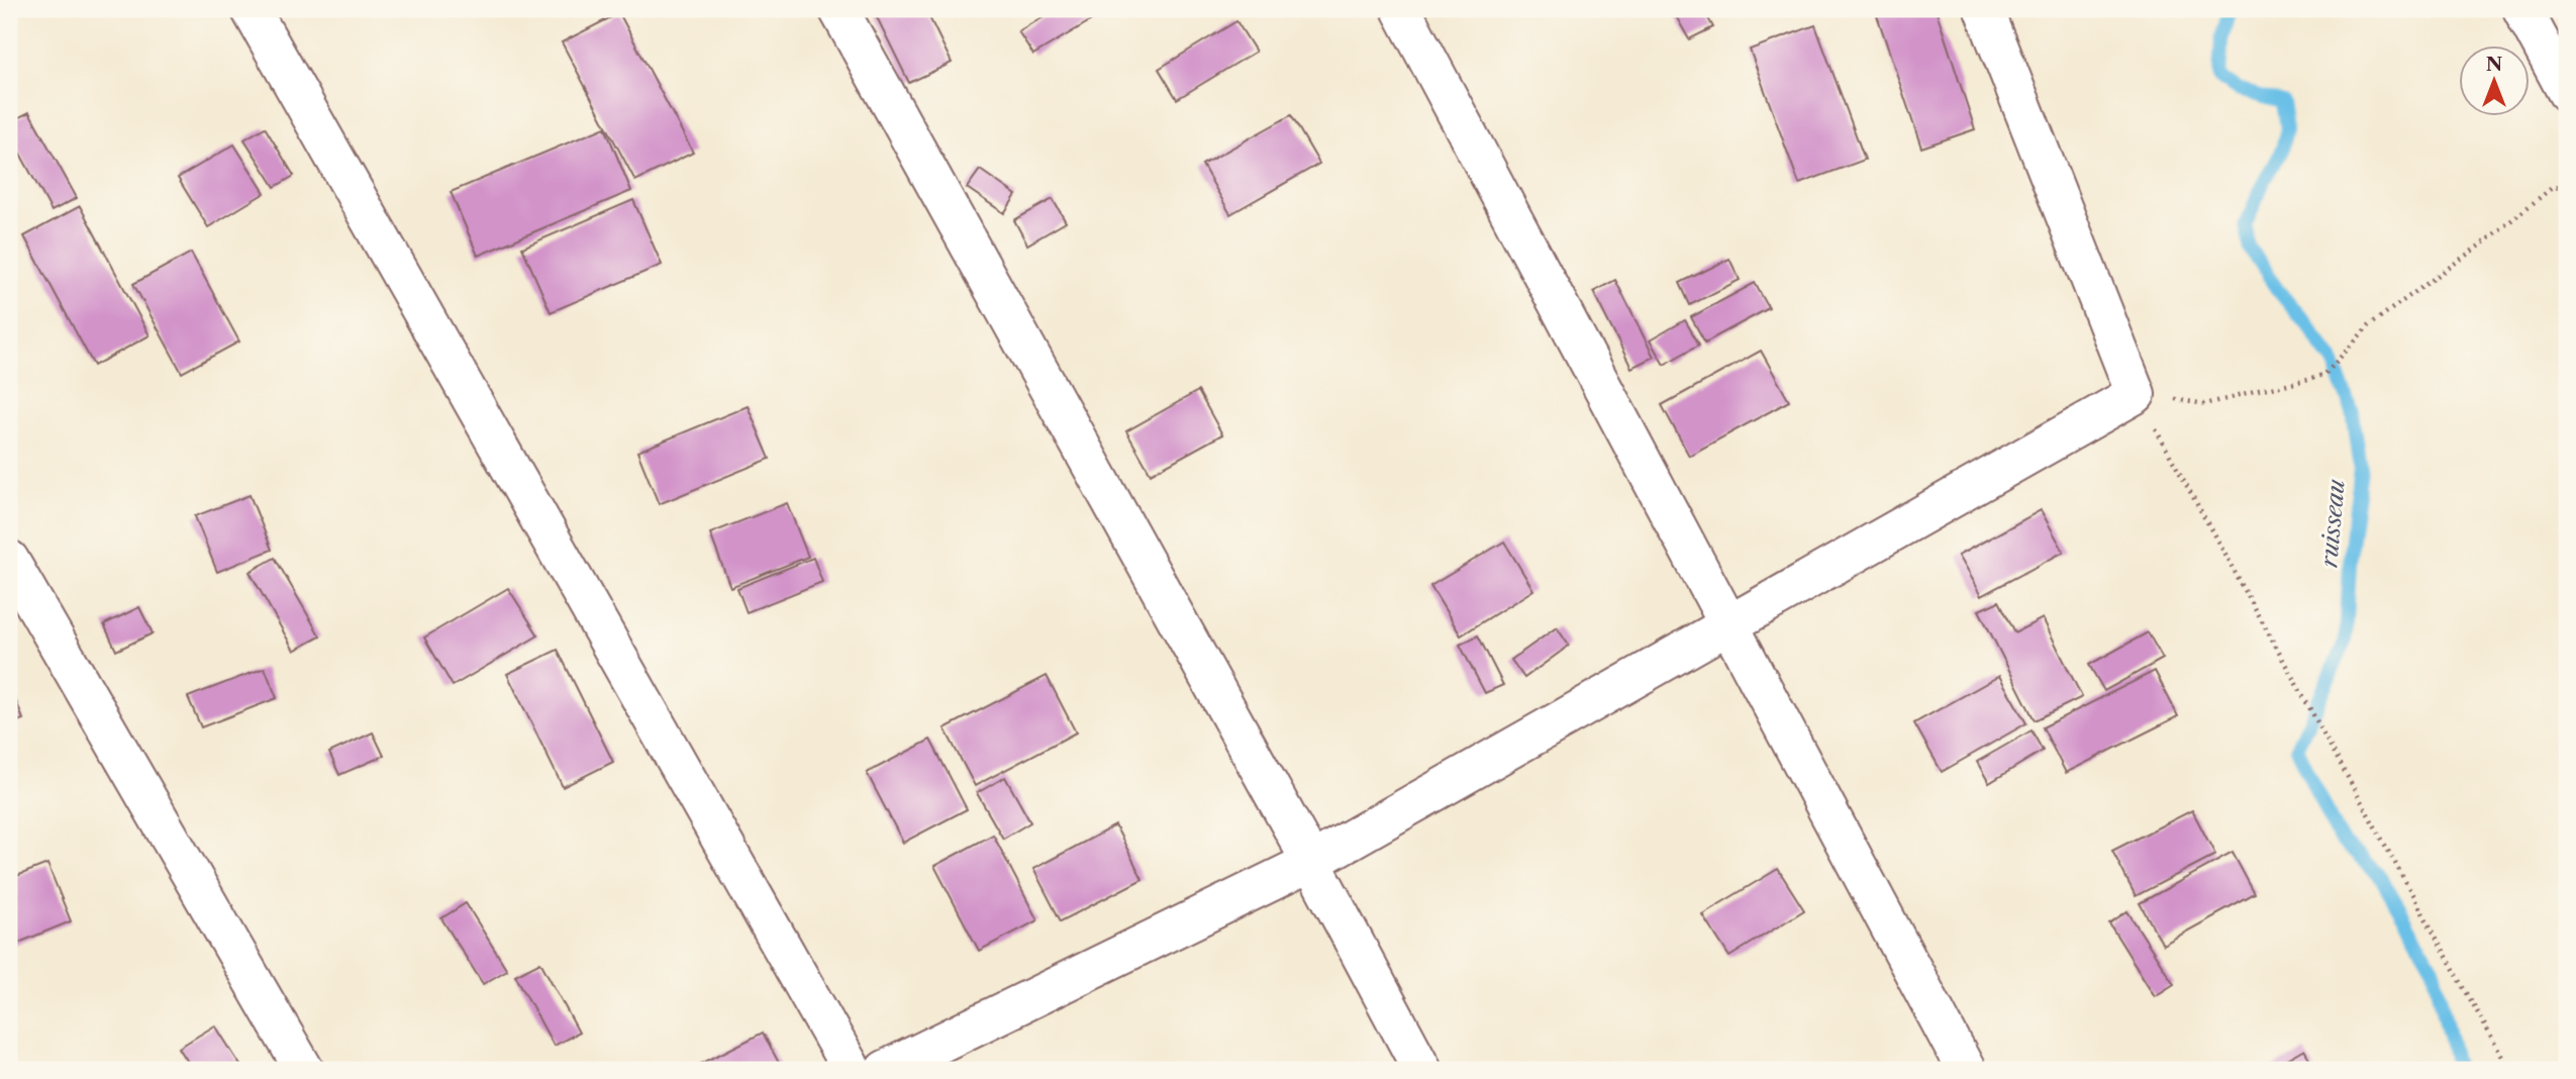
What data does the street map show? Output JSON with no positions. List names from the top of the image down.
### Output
{
  "water": ["ruisseau"],
  "north": "top"
}
